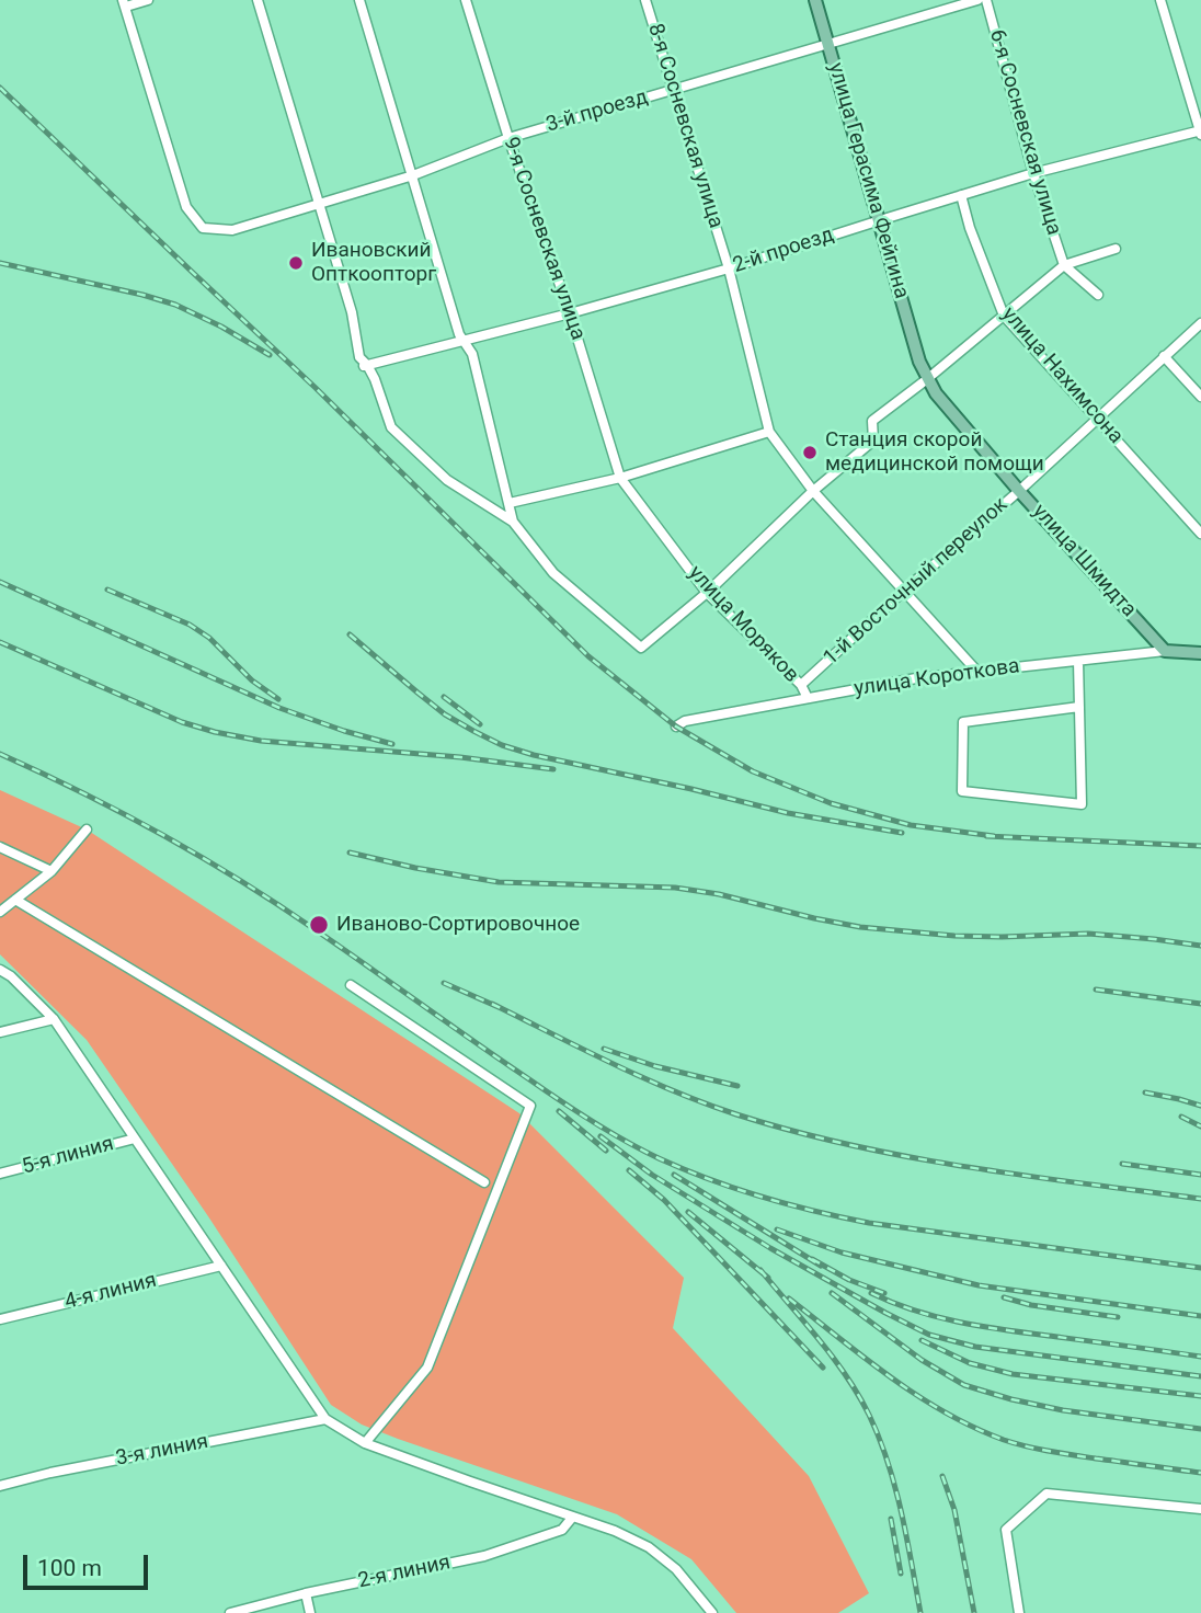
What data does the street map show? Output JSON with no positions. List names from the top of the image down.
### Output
{
  "streets": {
    "main road": ["улица Герасима Фейгина", "улица Шмидта", "улица Короткова"],
    "street": [
      "3-й проезд",
      "8-я Сосневская улица",
      "6-я Сосневская улица",
      "9-я Сосневская улица",
      "2-й проезд",
      "улица Нахимсона",
      "1-й Восточный переулок",
      "улица Моряков",
      "5-я линия",
      "4-я линия",
      "3-я линия",
      "2-я линия"
    ]
  },
  "crossings": [
    ["3-й проезд", "8-я Сосневская улица"],
    ["3-й проезд", "улица Герасима Фейгина"],
    ["3-й проезд", "9-я Сосневская улица"],
    ["8-я Сосневская улица", "2-й проезд"],
    ["6-я Сосневская улица", "2-й проезд"],
    ["улица Герасима Фейгина", "2-й проезд"],
    ["улица Герасима Фейгина", "улица Шмидта"],
    ["9-я Сосневская улица", "2-й проезд"],
    ["9-я Сосневская улица", "улица Моряков"],
    ["2-й проезд", "улица Нахимсона"],
    ["улица Нахимсона", "1-й Восточный переулок"],
    ["улица Шмидта", "1-й Восточный переулок"],
    ["улица Шмидта", "улица Короткова"],
    ["1-й Восточный переулок", "улица Моряков"],
    ["улица Моряков", "улица Короткова"]
  ],
  "places": ["Ивановский Опткоопторг", "Станция скорой медицинской помощи", "Иваново-Сортировочное"],
  "scale_bar": "100 m"
}
